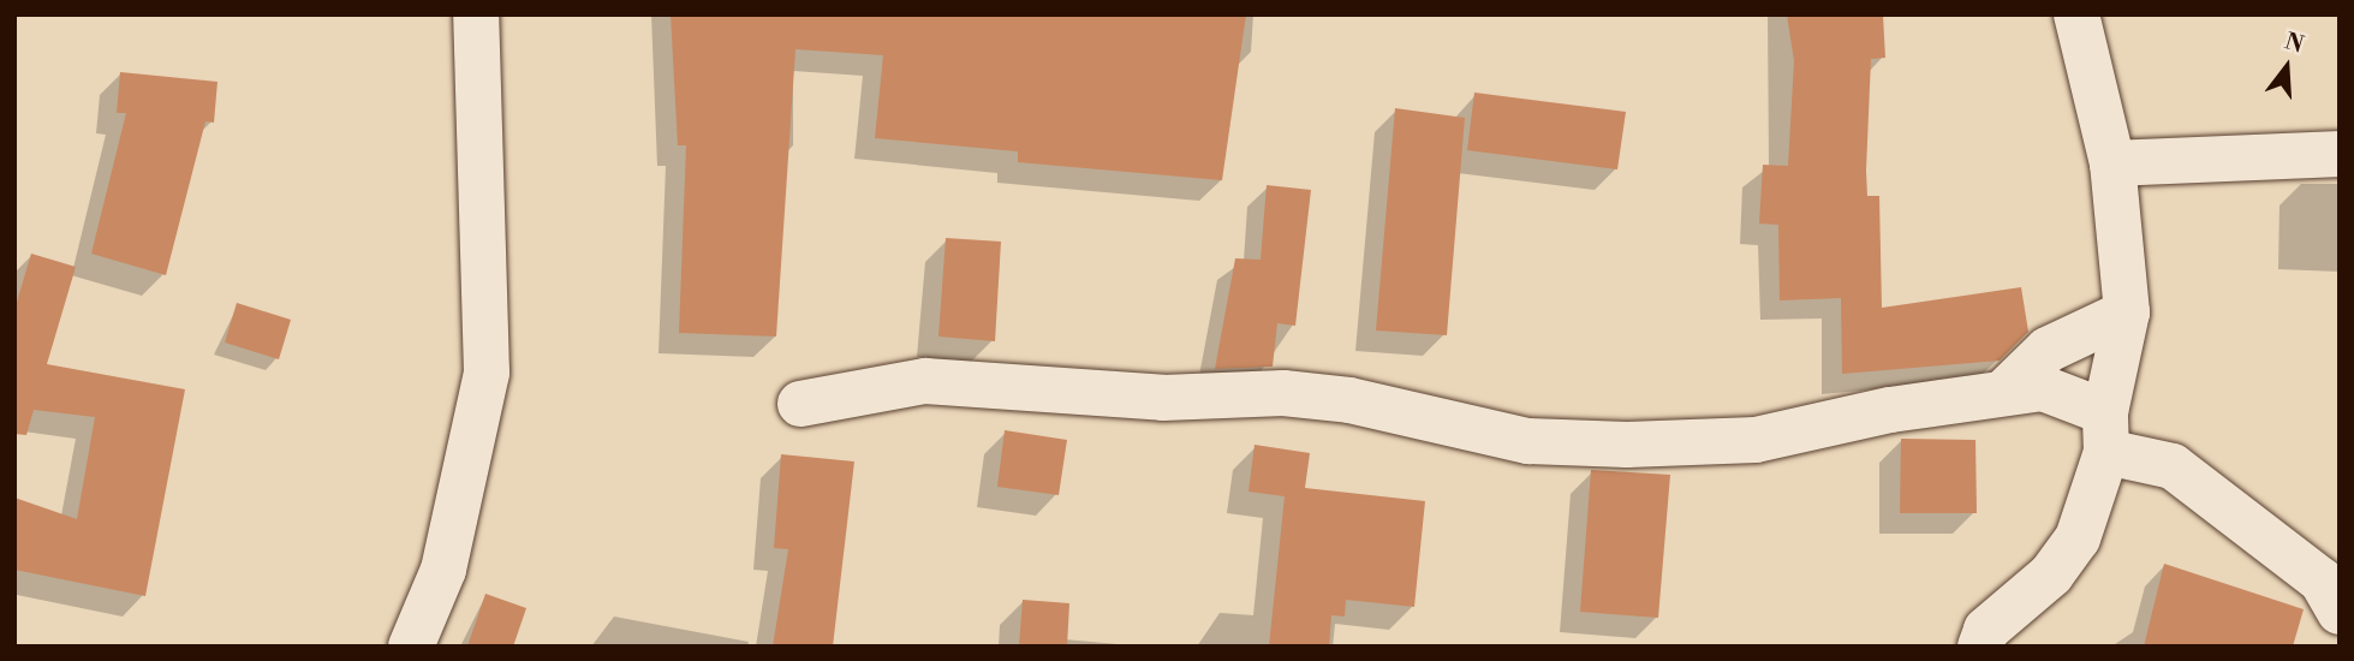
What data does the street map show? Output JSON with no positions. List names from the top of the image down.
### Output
{
  "north": "top"
}
